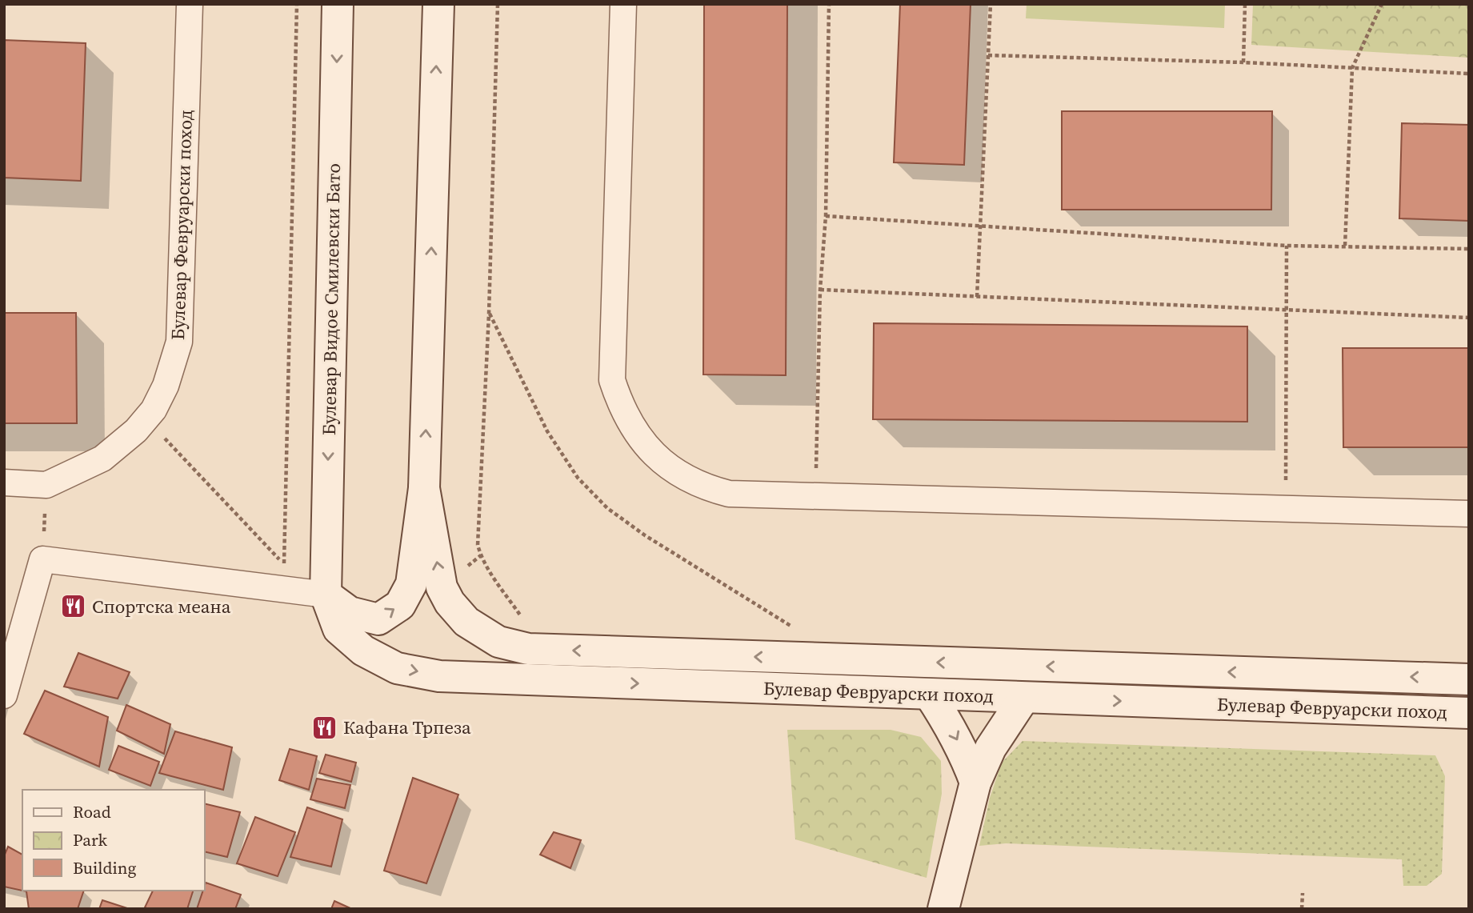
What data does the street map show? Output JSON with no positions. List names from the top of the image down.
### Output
{
  "streets": {
    "street": ["Булевар Февруарски поход", "Булевар Видое Смилевски Бато"]
  },
  "crossings": [
    ["Булевар Февруарски поход", "Булевар Видое Смилевски Бато"]
  ],
  "places": {
    "restaurant": ["Спортска меана", "Кафана Трпеза"]
  },
  "legend": ["Road", "Park", "Building"]
}
